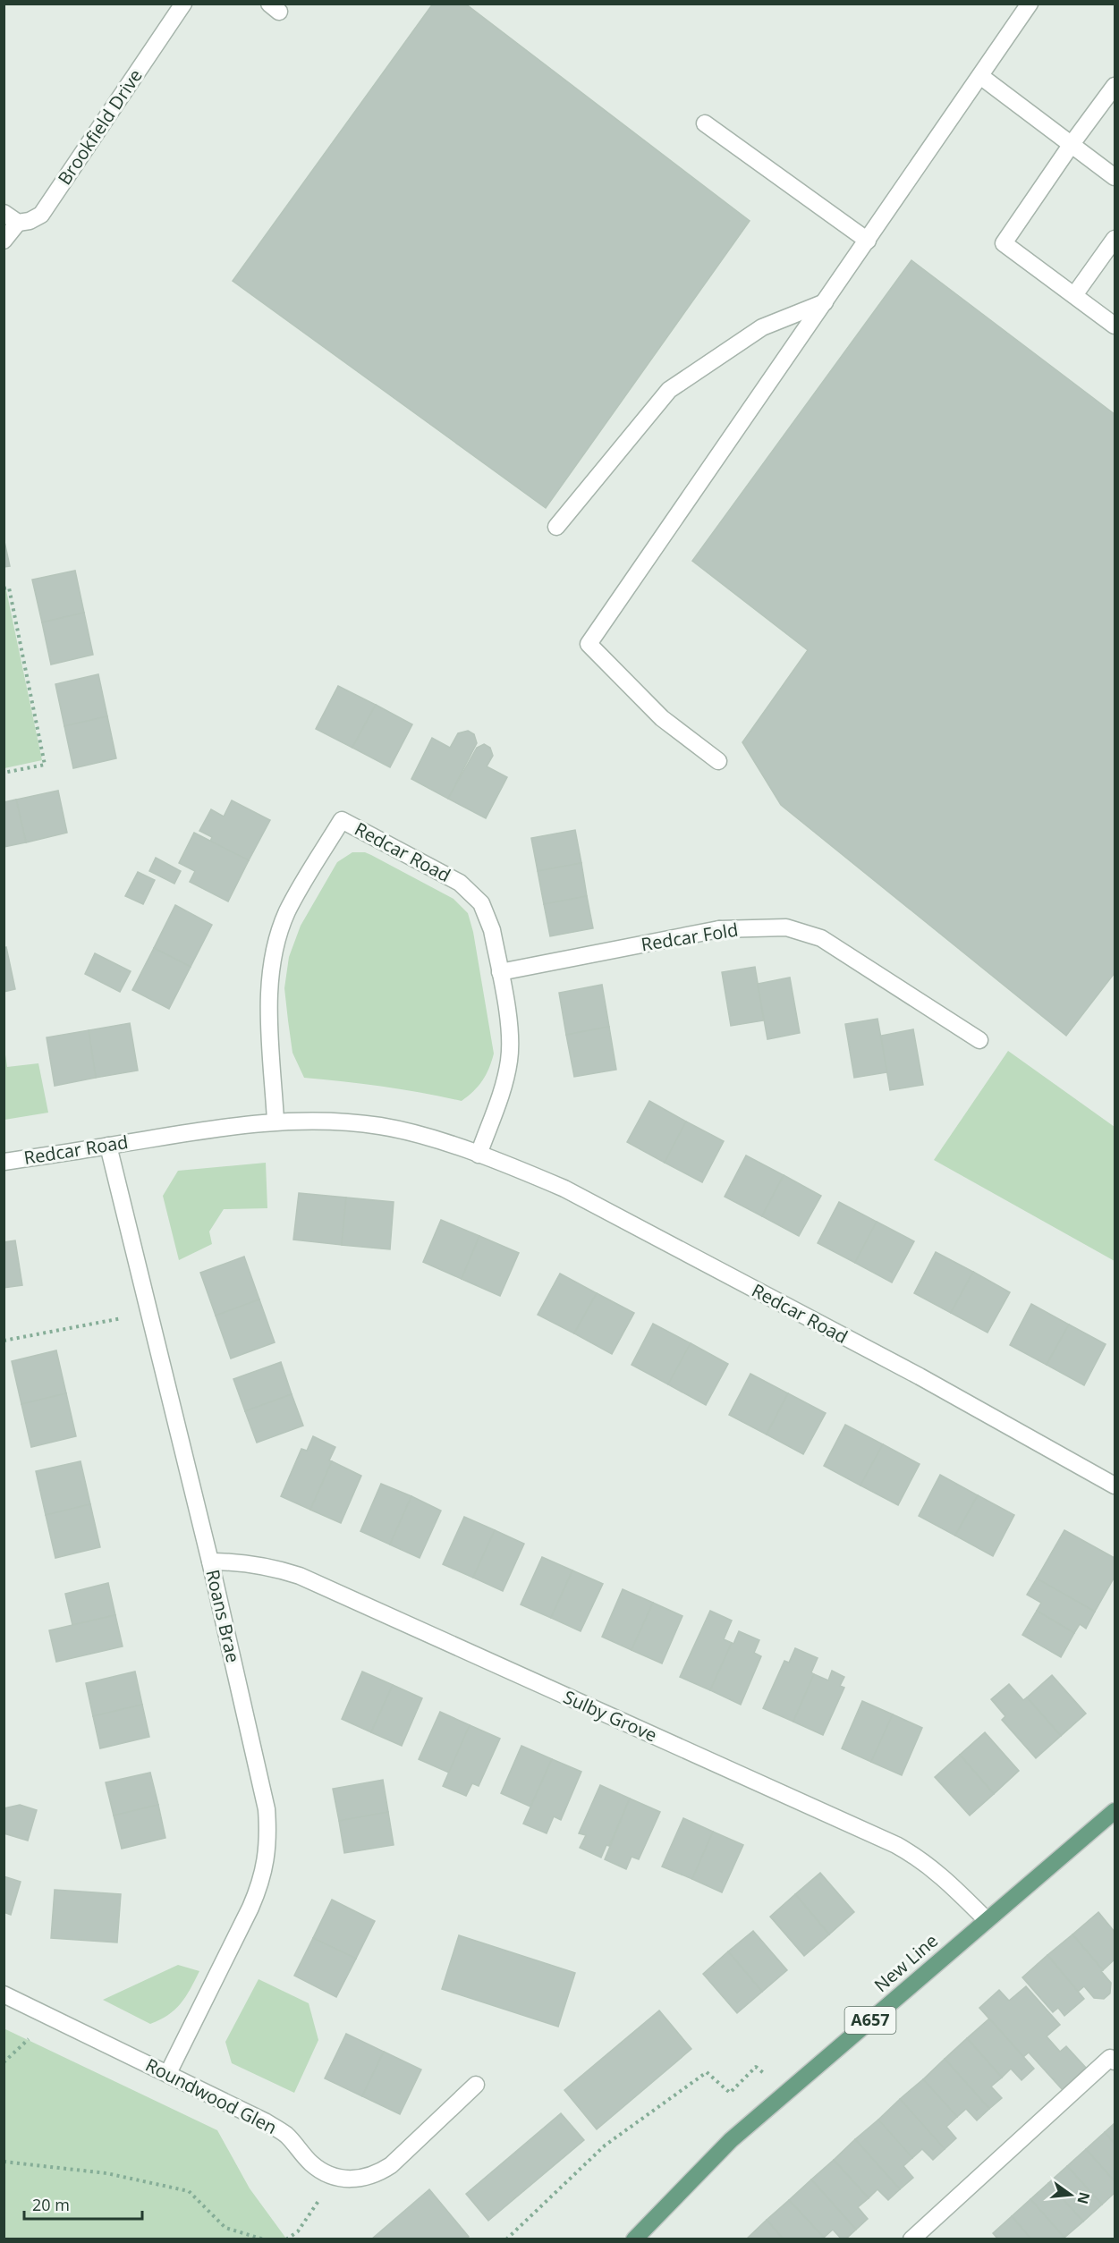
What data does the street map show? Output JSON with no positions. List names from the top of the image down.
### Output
{
  "streets": {
    "main road": ["New Line", "A657"],
    "street": [
      "Brookfield Drive",
      "Redcar Road",
      "Redcar Fold",
      "Roans Brae",
      "Sulby Grove",
      "Roundwood Glen"
    ]
  },
  "crossings": [
    ["Redcar Road", "Redcar Fold"],
    ["Redcar Road", "Roans Brae"],
    ["Roans Brae", "Sulby Grove"],
    ["Roans Brae", "Roundwood Glen"],
    ["Sulby Grove", "New Line"]
  ],
  "scale_bar": "20 m",
  "north": "right"
}
